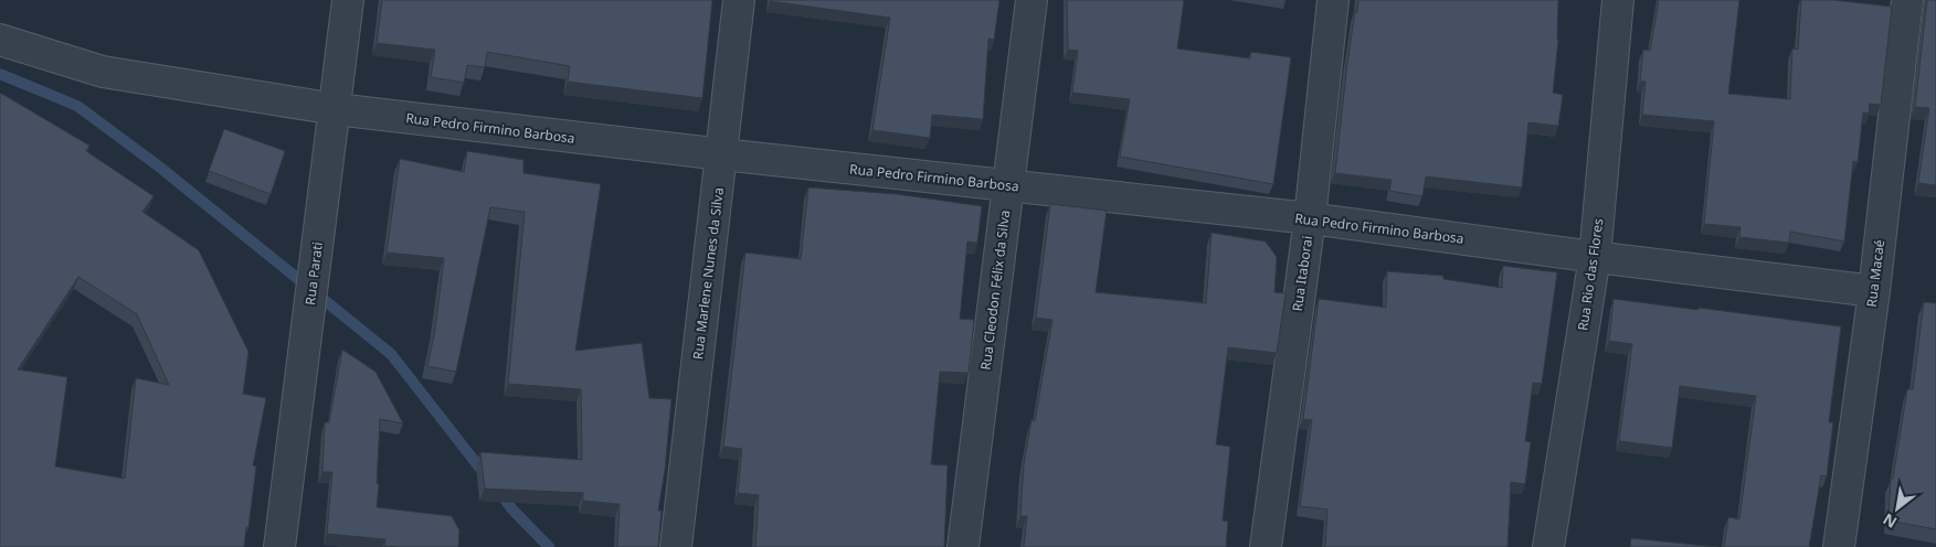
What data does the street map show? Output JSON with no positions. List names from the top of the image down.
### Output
{
  "streets": {
    "street": [
      "Rua Pedro Firmino Barbosa",
      "Rua Parati",
      "Rua Marlene Nunes da Silva",
      "Rua Itaborai",
      "Rua Macaé",
      "Rua Rio das Flores",
      "Rua Cleodon Félix da Silva"
    ]
  },
  "crossings": [
    ["Rua Pedro Firmino Barbosa", "Rua Parati"],
    ["Rua Pedro Firmino Barbosa", "Rua Marlene Nunes da Silva"],
    ["Rua Pedro Firmino Barbosa", "Rua Itaborai"],
    ["Rua Pedro Firmino Barbosa", "Rua Macaé"],
    ["Rua Pedro Firmino Barbosa", "Rua Rio das Flores"],
    ["Rua Pedro Firmino Barbosa", "Rua Cleodon Félix da Silva"]
  ],
  "north": "bottom left"
}
